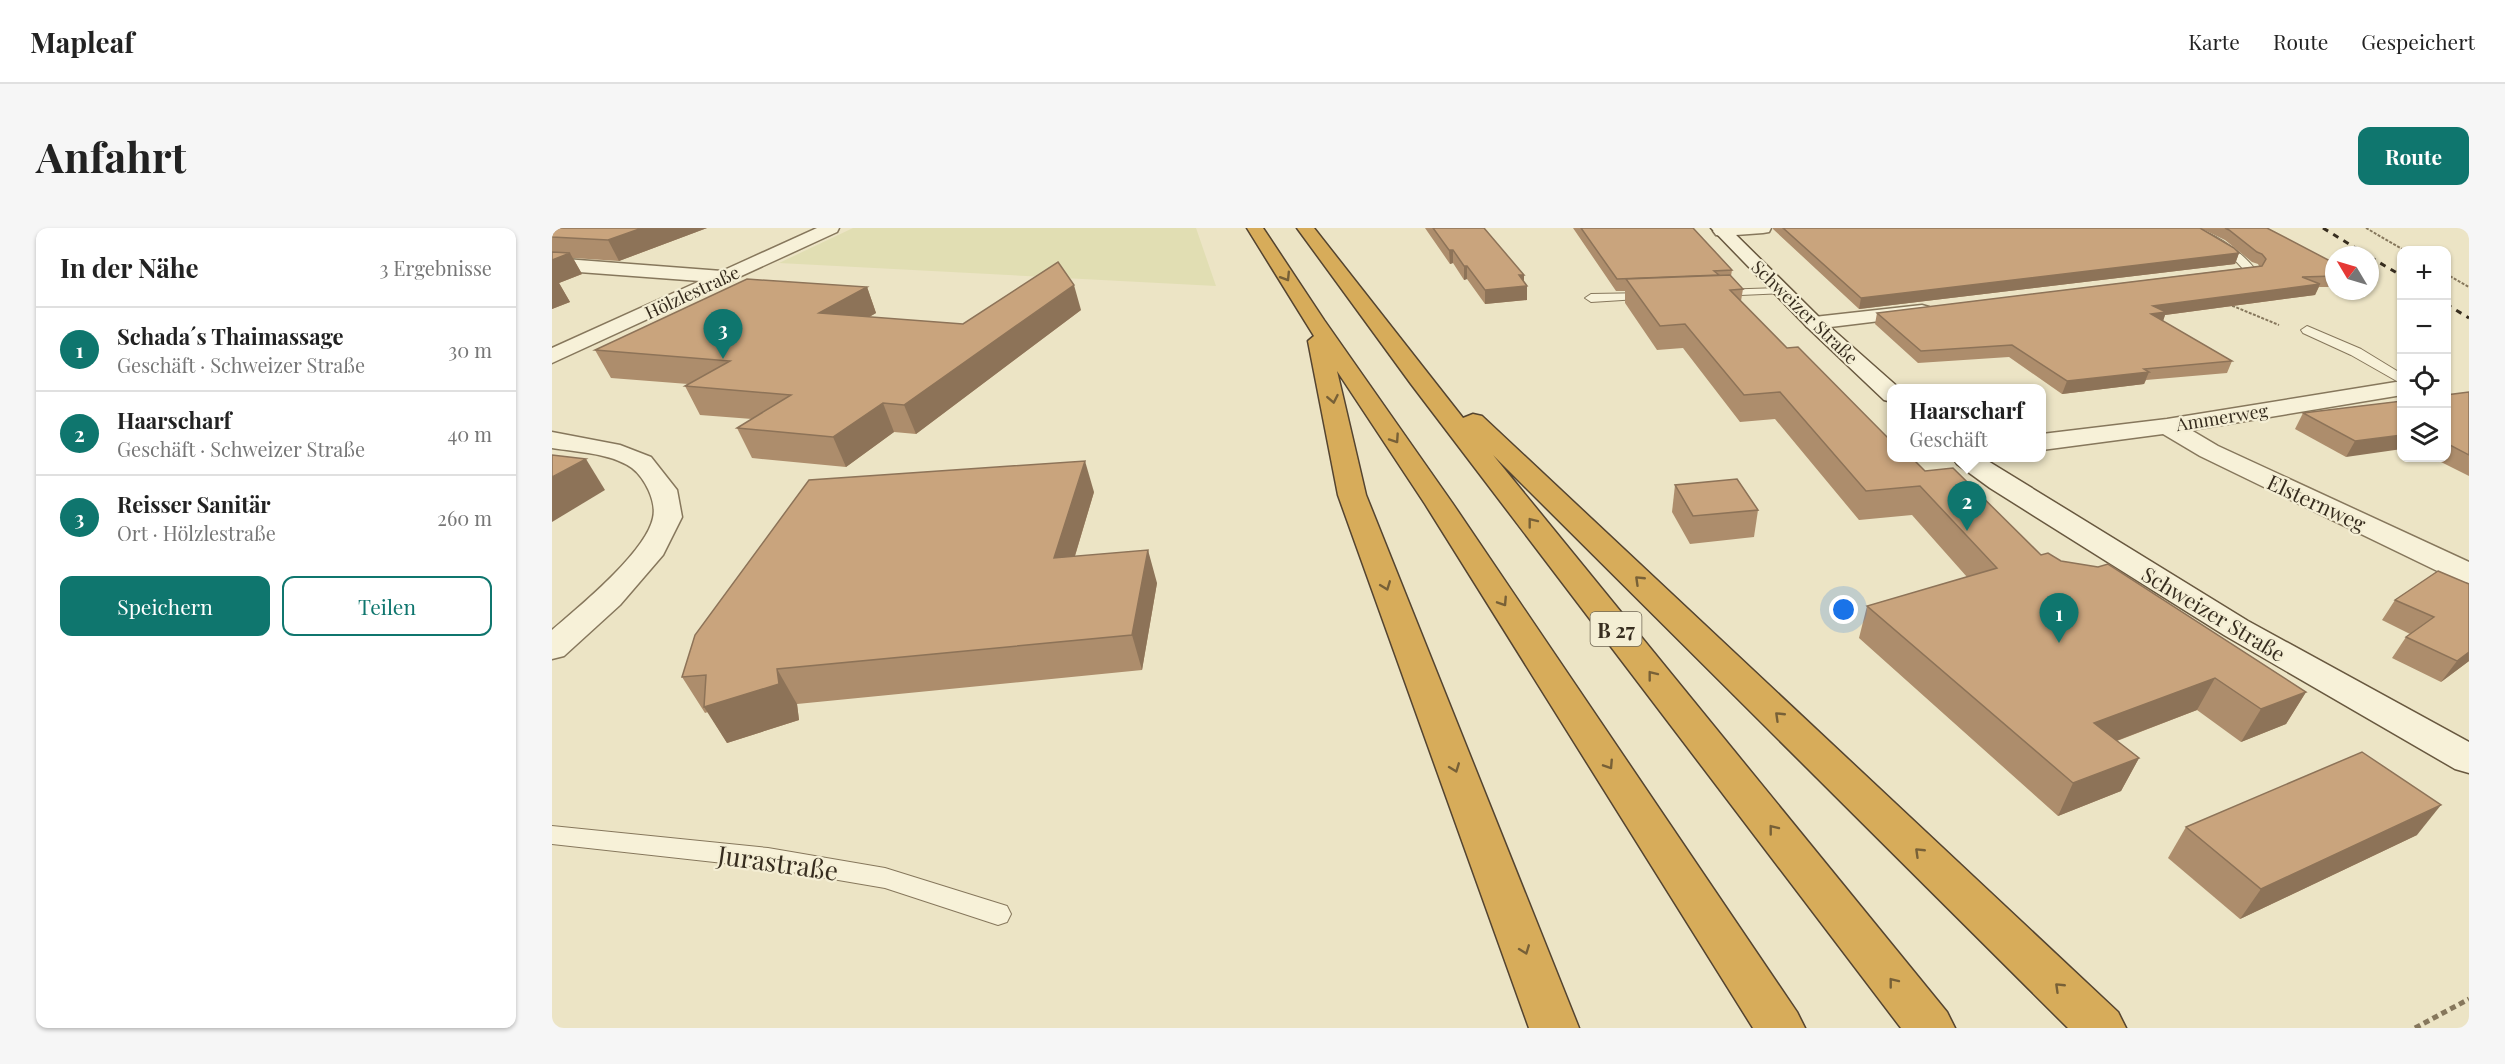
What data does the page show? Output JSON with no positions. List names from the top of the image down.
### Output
{
  "streets": {
    "highway": ["B 27"],
    "street": [
      "Hölzlestraße",
      "Schweizer Straße",
      "Ammerweg",
      "Elsternweg"
    ],
    "lane": ["Jurastraße"]
  },
  "crossings": [
    ["Ammerweg", "Elsternweg"]
  ],
  "north": "top left",
  "page": {
    "header": "Mapleaf",
    "nav": ["Karte", "Route", "Gespeichert"],
    "buttons": [
      "Route",
      ["Speichern", "Teilen"]
    ],
    "title": "Anfahrt",
    "heading": ["In der Nähe", "3 Ergebnisse"],
    "map_buttons": ["+", "−"],
    "list": [
      {
        "mark": "1",
        "name": "Schada´s Thaimassage",
        "note": "Geschäft · Schweizer Straße",
        "value": "30 m"
      },
      {
        "mark": "2",
        "name": "Haarscharf",
        "note": "Geschäft · Schweizer Straße",
        "value": "40 m"
      },
      {
        "mark": "3",
        "name": "Reisser Sanitär",
        "note": "Ort · Hölzlestraße",
        "value": "260 m"
      }
    ],
    "pins": ["3", "2", "1"],
    "popup": ["Haarscharf", "Geschäft"]
  }
}
